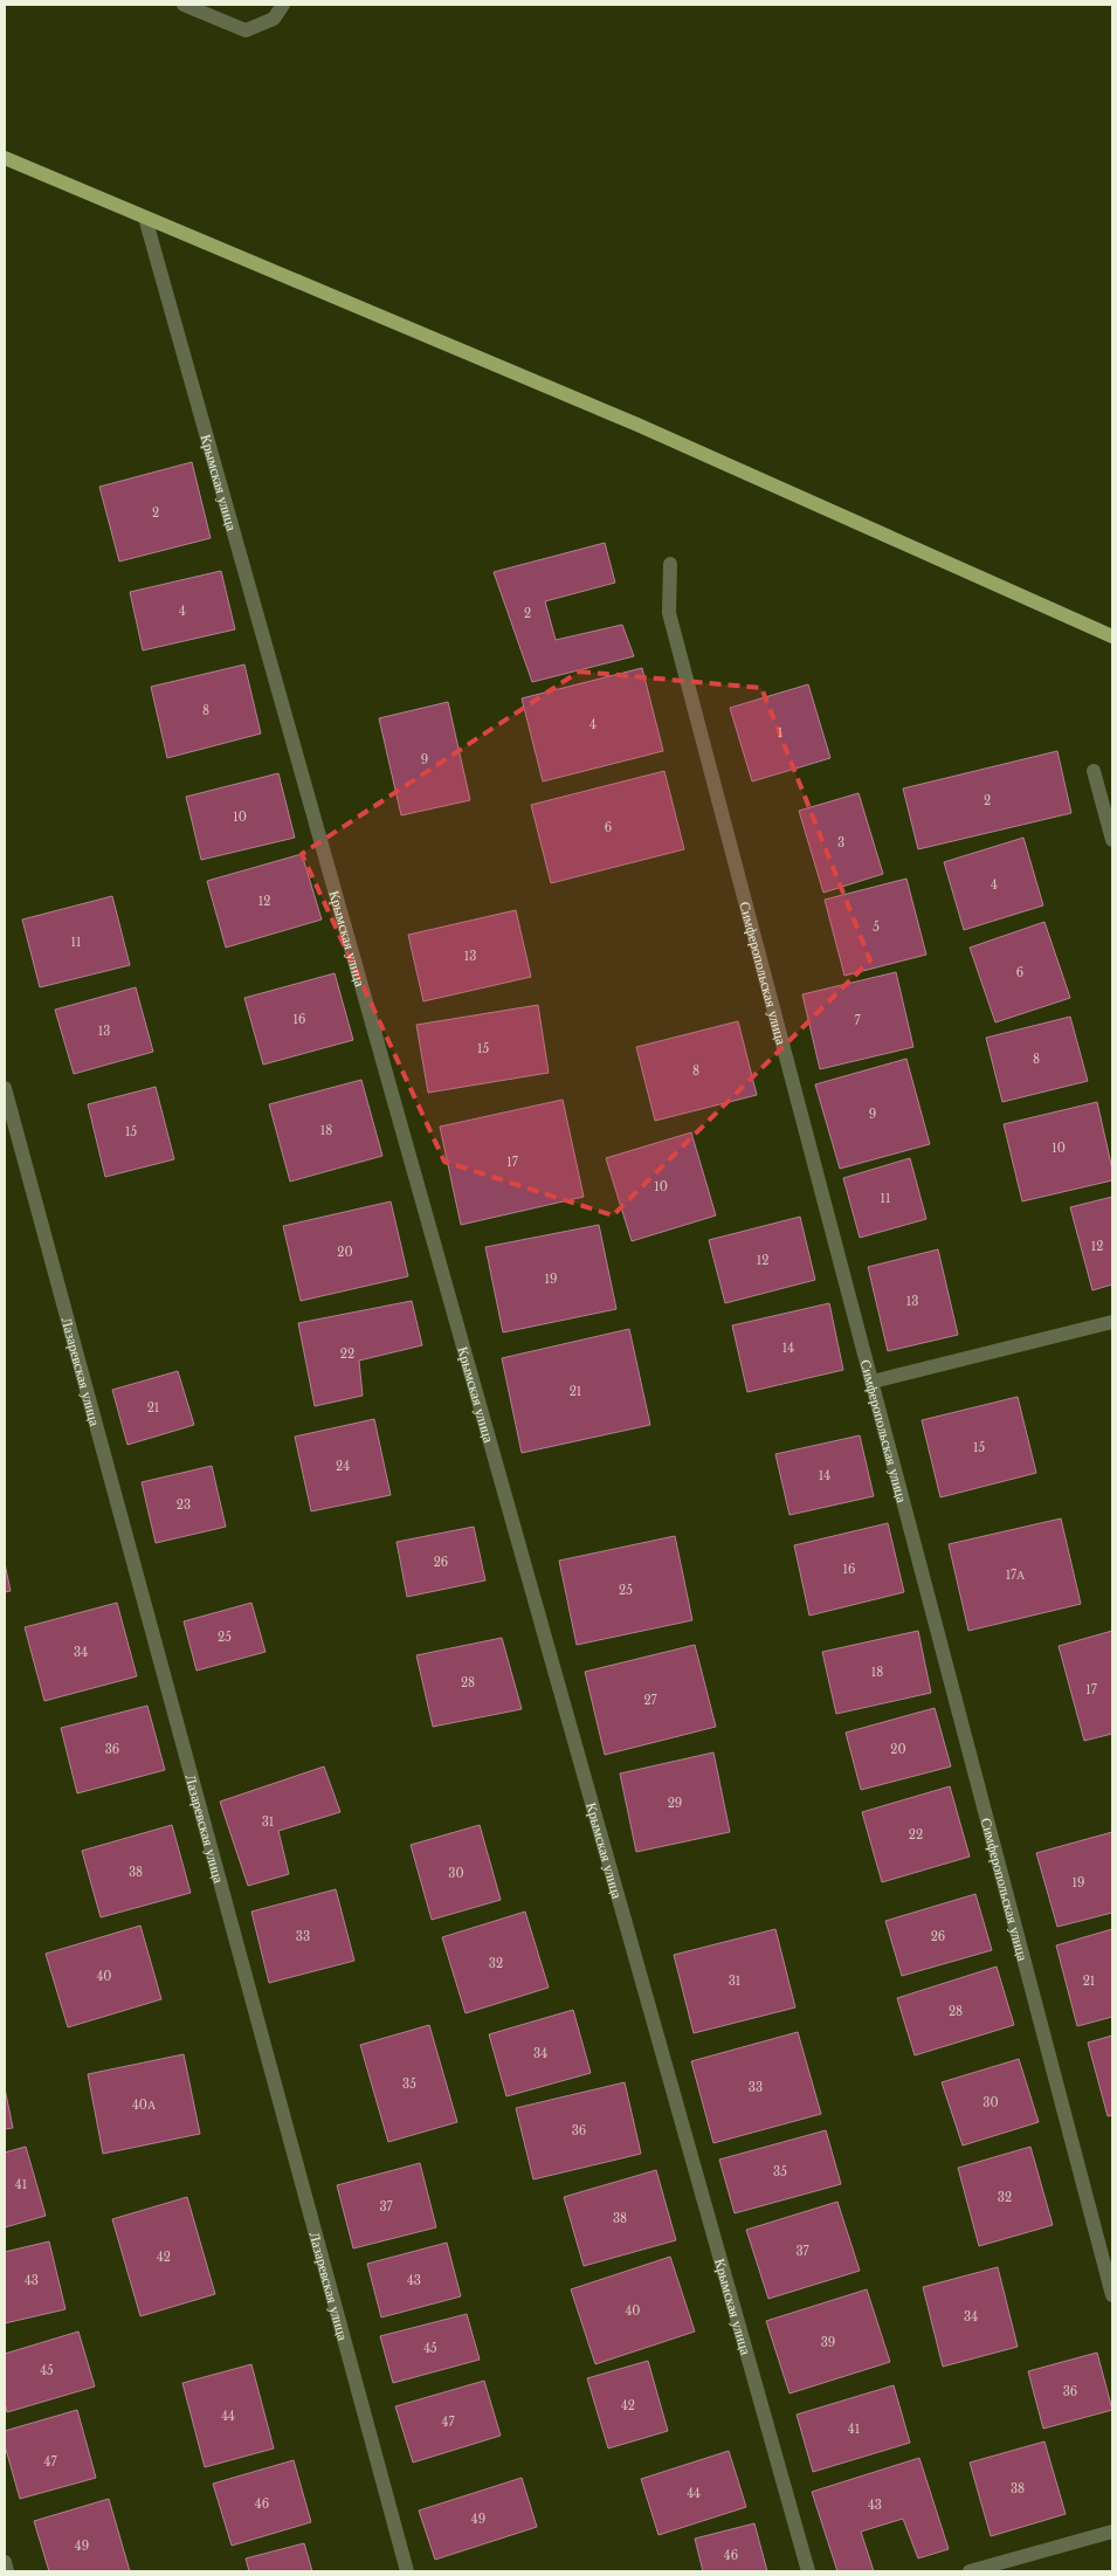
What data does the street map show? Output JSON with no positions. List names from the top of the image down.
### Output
{
  "streets": {
    "street": ["Крымская улица", "Симферопольская улица", "Лазаревская улица"]
  },
  "house_numbers": [
    "2",
    "4",
    "2",
    "8",
    "4",
    "1",
    "9",
    "2",
    "10",
    "6",
    "3",
    "4",
    "12",
    "5",
    "11",
    "13",
    "6",
    "16",
    "7",
    "13",
    "15",
    "8",
    "8",
    "9",
    "18",
    "15",
    "10",
    "17",
    "10",
    "11",
    "12",
    "20",
    "12",
    "19",
    "13",
    "14",
    "22",
    "21",
    "21",
    "15",
    "24",
    "14",
    "23",
    "26",
    "16",
    "17А",
    "25",
    "25",
    "34",
    "18",
    "28",
    "17",
    "27",
    "36",
    "20",
    "29",
    "31",
    "22",
    "38",
    "30",
    "19",
    "33",
    "26",
    "32",
    "40",
    "31",
    "21",
    "28",
    "34",
    "35",
    "33",
    "30",
    "40А",
    "36",
    "35",
    "41",
    "32",
    "37",
    "38",
    "37",
    "42",
    "43",
    "43",
    "40",
    "34",
    "39",
    "45",
    "45",
    "36",
    "42",
    "44",
    "47",
    "41",
    "47",
    "38",
    "44",
    "46",
    "43",
    "49",
    "49",
    "46"
  ]
}
